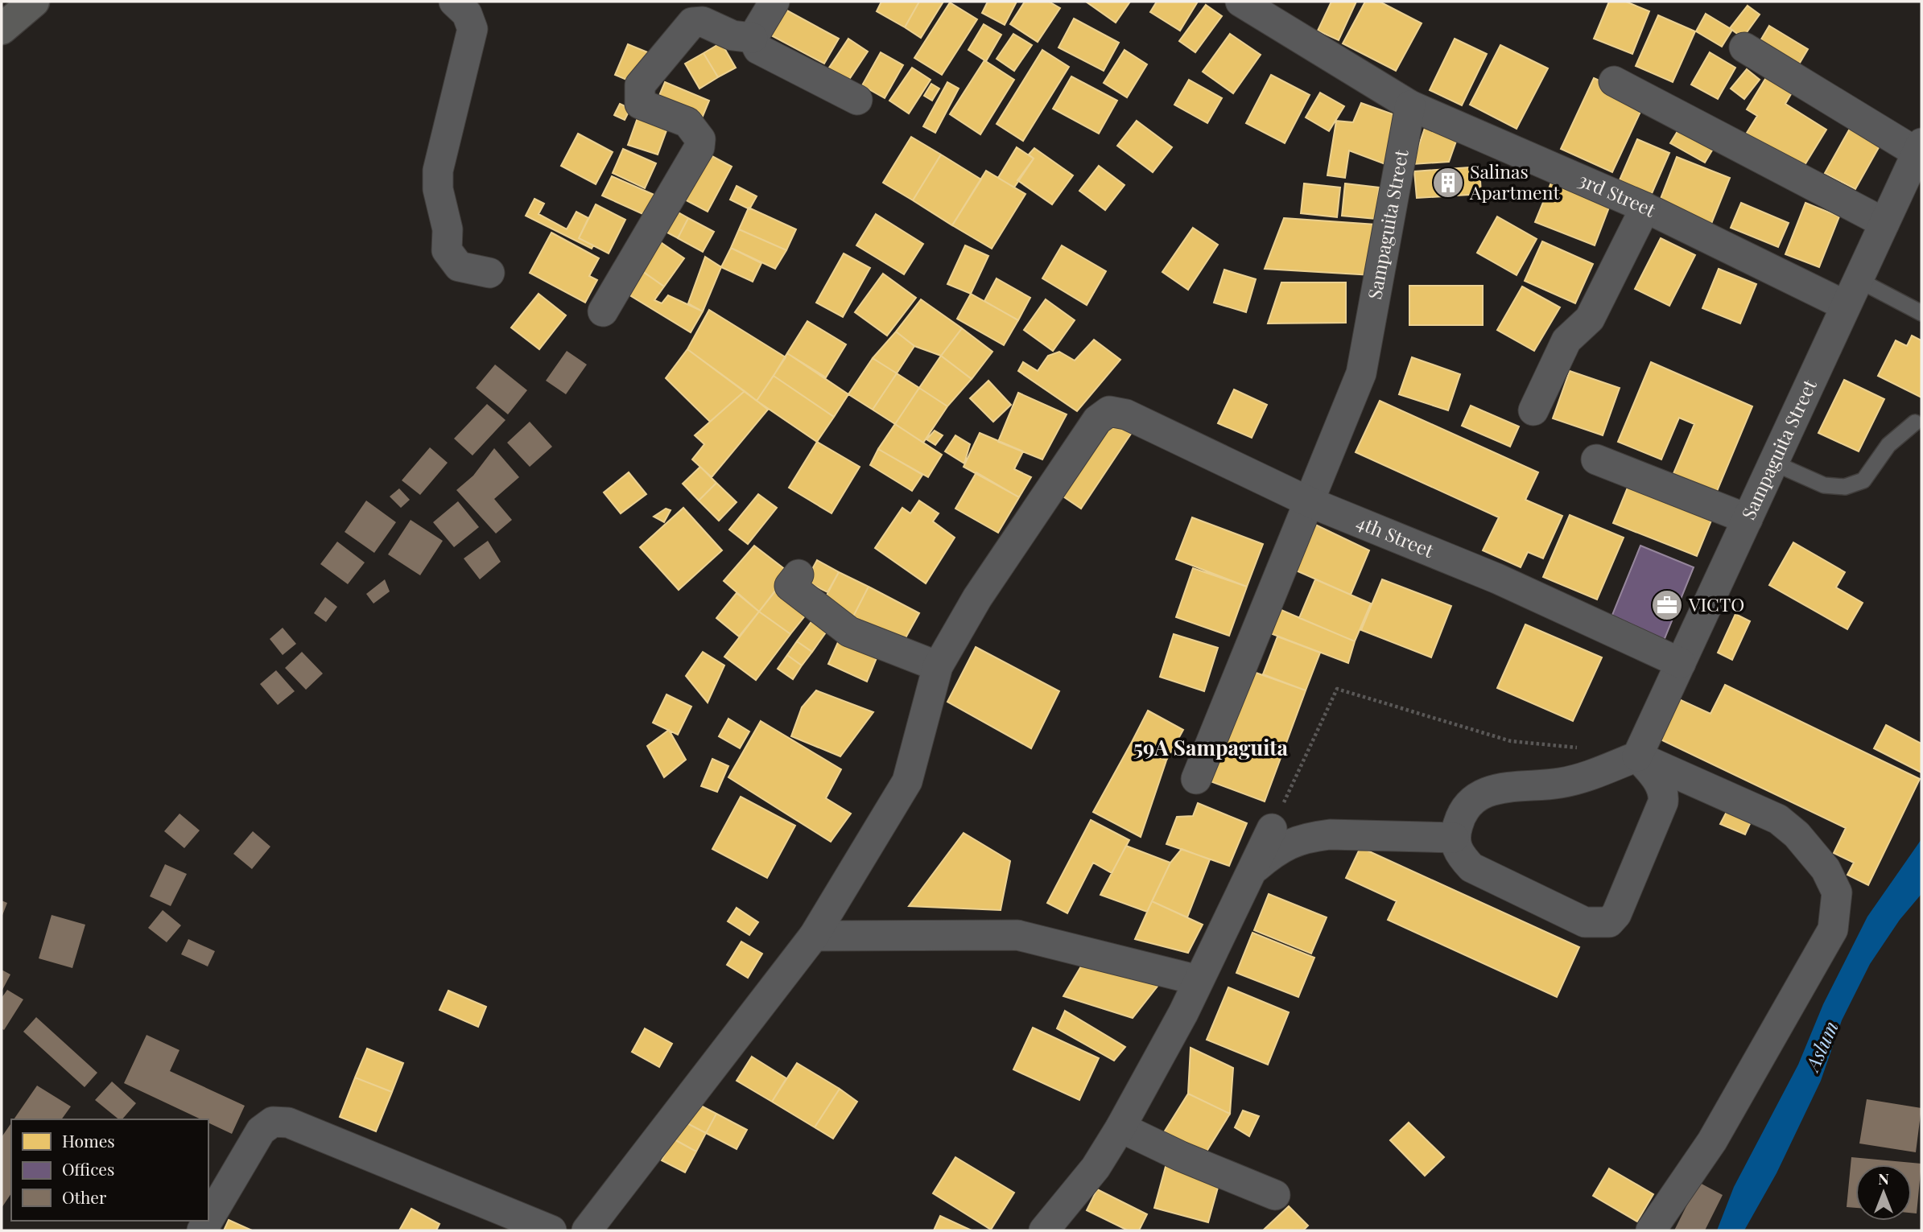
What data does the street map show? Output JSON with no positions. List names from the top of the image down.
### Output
{
  "streets": {
    "street": ["3rd Street", "Sampaguita Street", "4th Street"]
  },
  "crossings": [
    ["3rd Street", "Sampaguita Street"],
    ["Sampaguita Street", "4th Street"]
  ],
  "districts": ["59A Sampaguita"],
  "water": ["Aslum"],
  "places": {
    "building": ["Salinas Apartment"],
    "office": ["VICTO"]
  },
  "legend": ["Homes", "Offices", "Other"],
  "north": "top"
}
